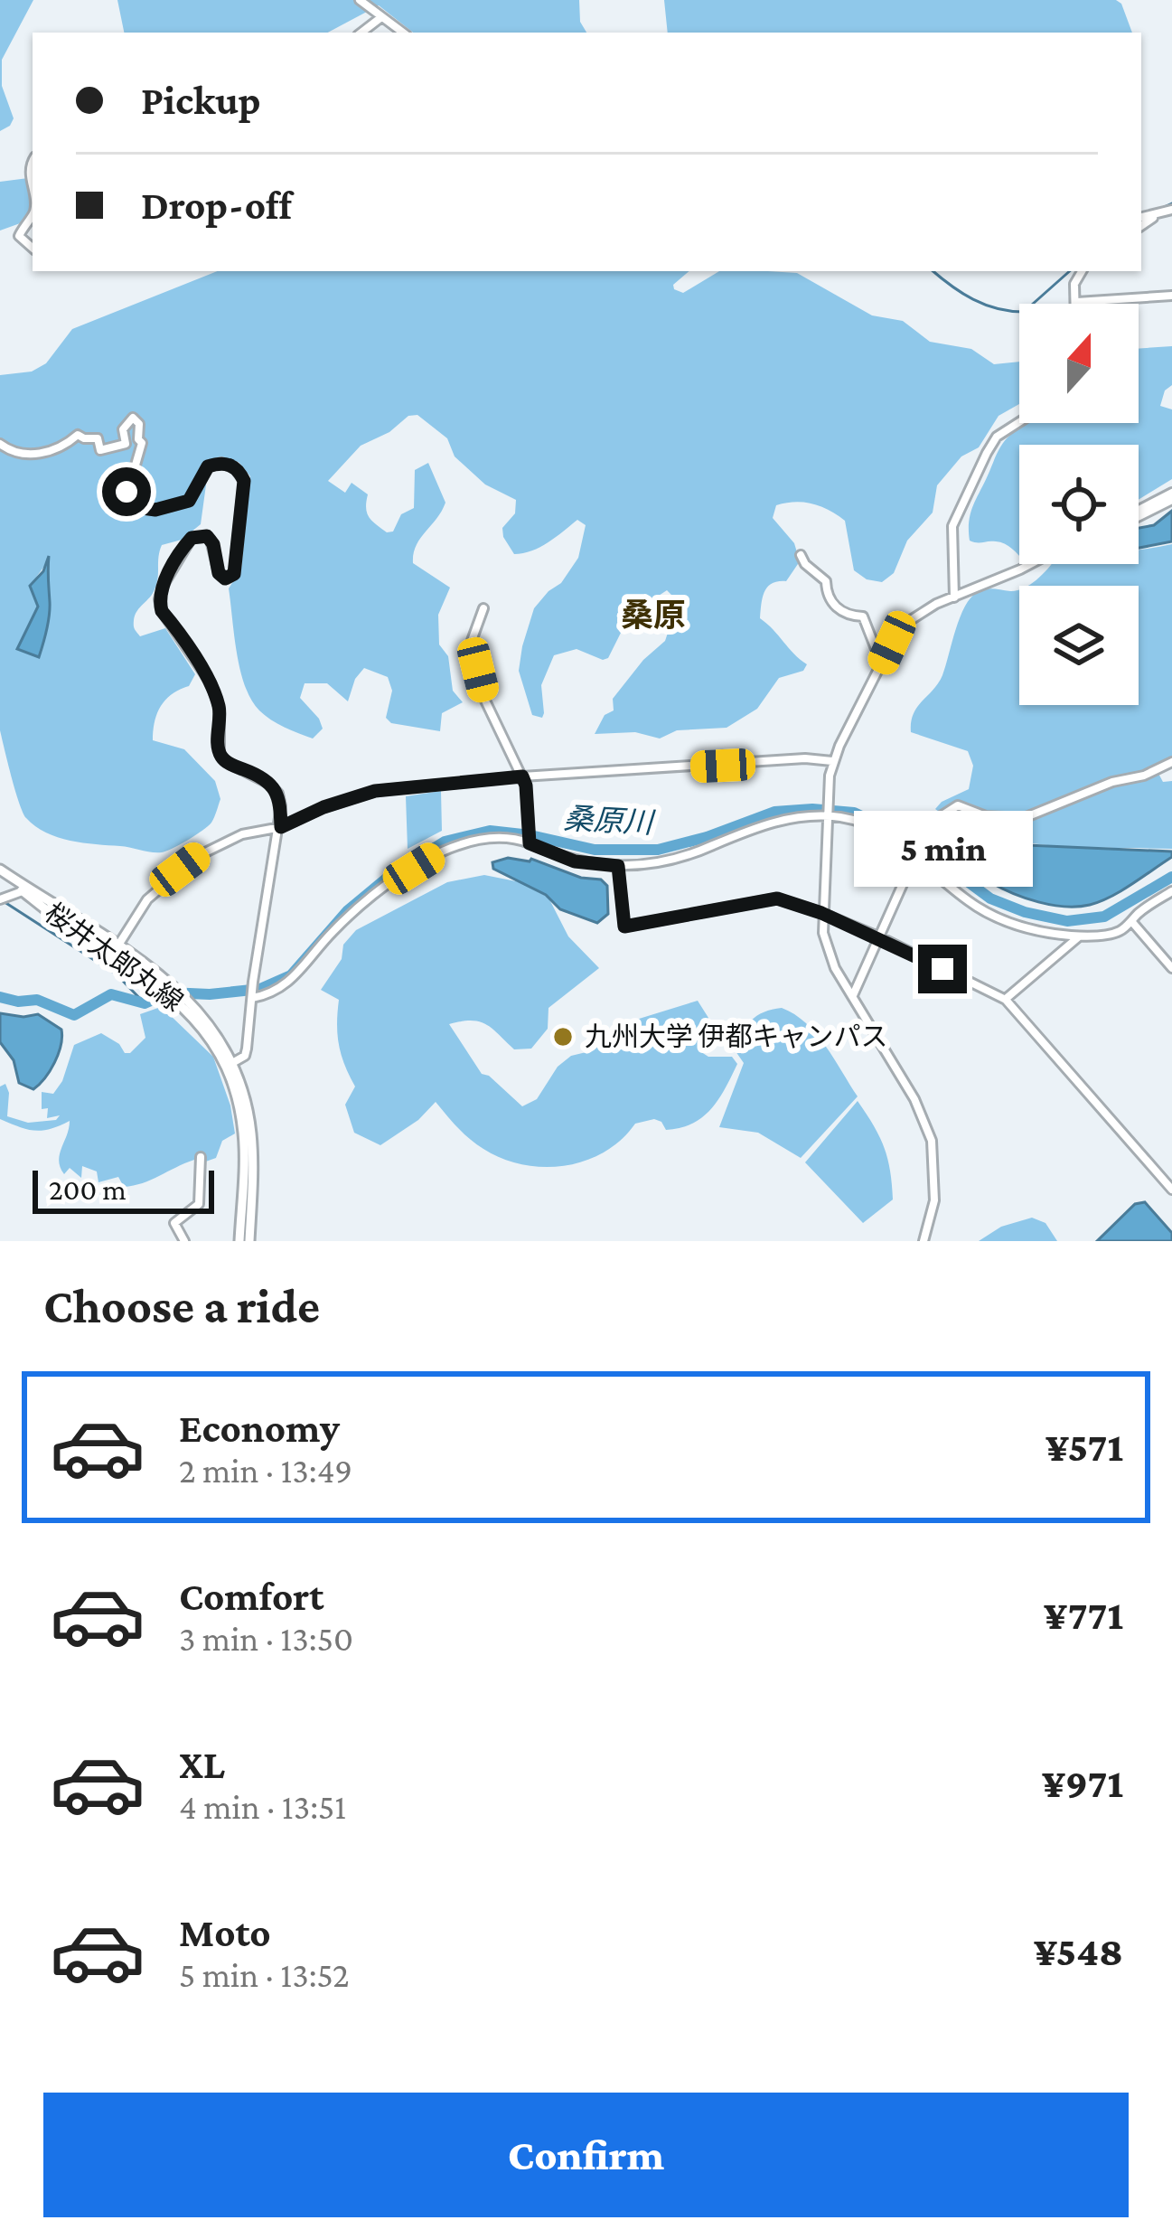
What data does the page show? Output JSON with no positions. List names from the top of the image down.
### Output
{
  "streets": {
    "main road": ["桜井太郎丸線"]
  },
  "districts": ["桑原"],
  "water": ["桑原川"],
  "places": ["九州大学 伊都キャンパス"],
  "scale_bar": "200 m",
  "north": "top",
  "page": {
    "banner": ["Pickup", "Drop-off"],
    "bubble": "5 min",
    "scale": "200 m",
    "heading": "Choose a ride",
    "list": [
      {
        "name": "Economy",
        "note": "2 min · 13:49",
        "value": "¥571"
      },
      {
        "name": "Comfort",
        "note": "3 min · 13:50",
        "value": "¥771"
      },
      {
        "name": "XL",
        "note": "4 min · 13:51",
        "value": "¥971"
      },
      {
        "name": "Moto",
        "note": "5 min · 13:52",
        "value": "¥548"
      }
    ],
    "buttons": "Confirm"
  }
}
